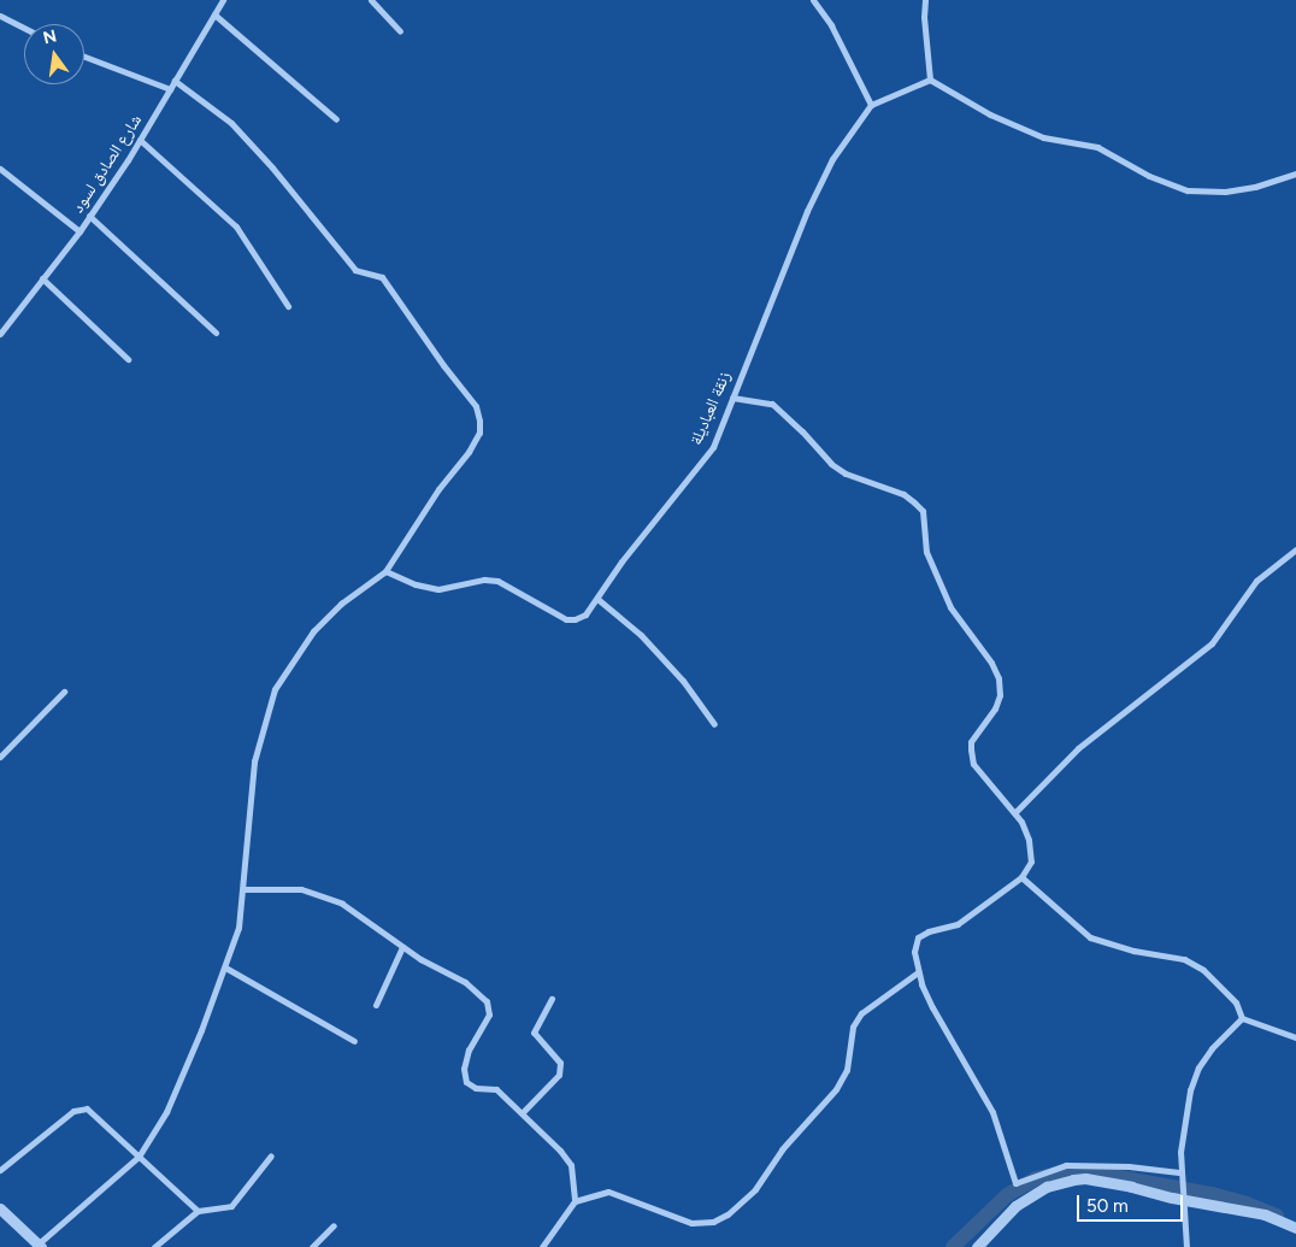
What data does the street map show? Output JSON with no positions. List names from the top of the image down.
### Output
{
  "streets": {
    "street": ["شارع الصادق لسود", "زنقة العباديلة"]
  },
  "scale_bar": "50 m",
  "north": "top"
}
